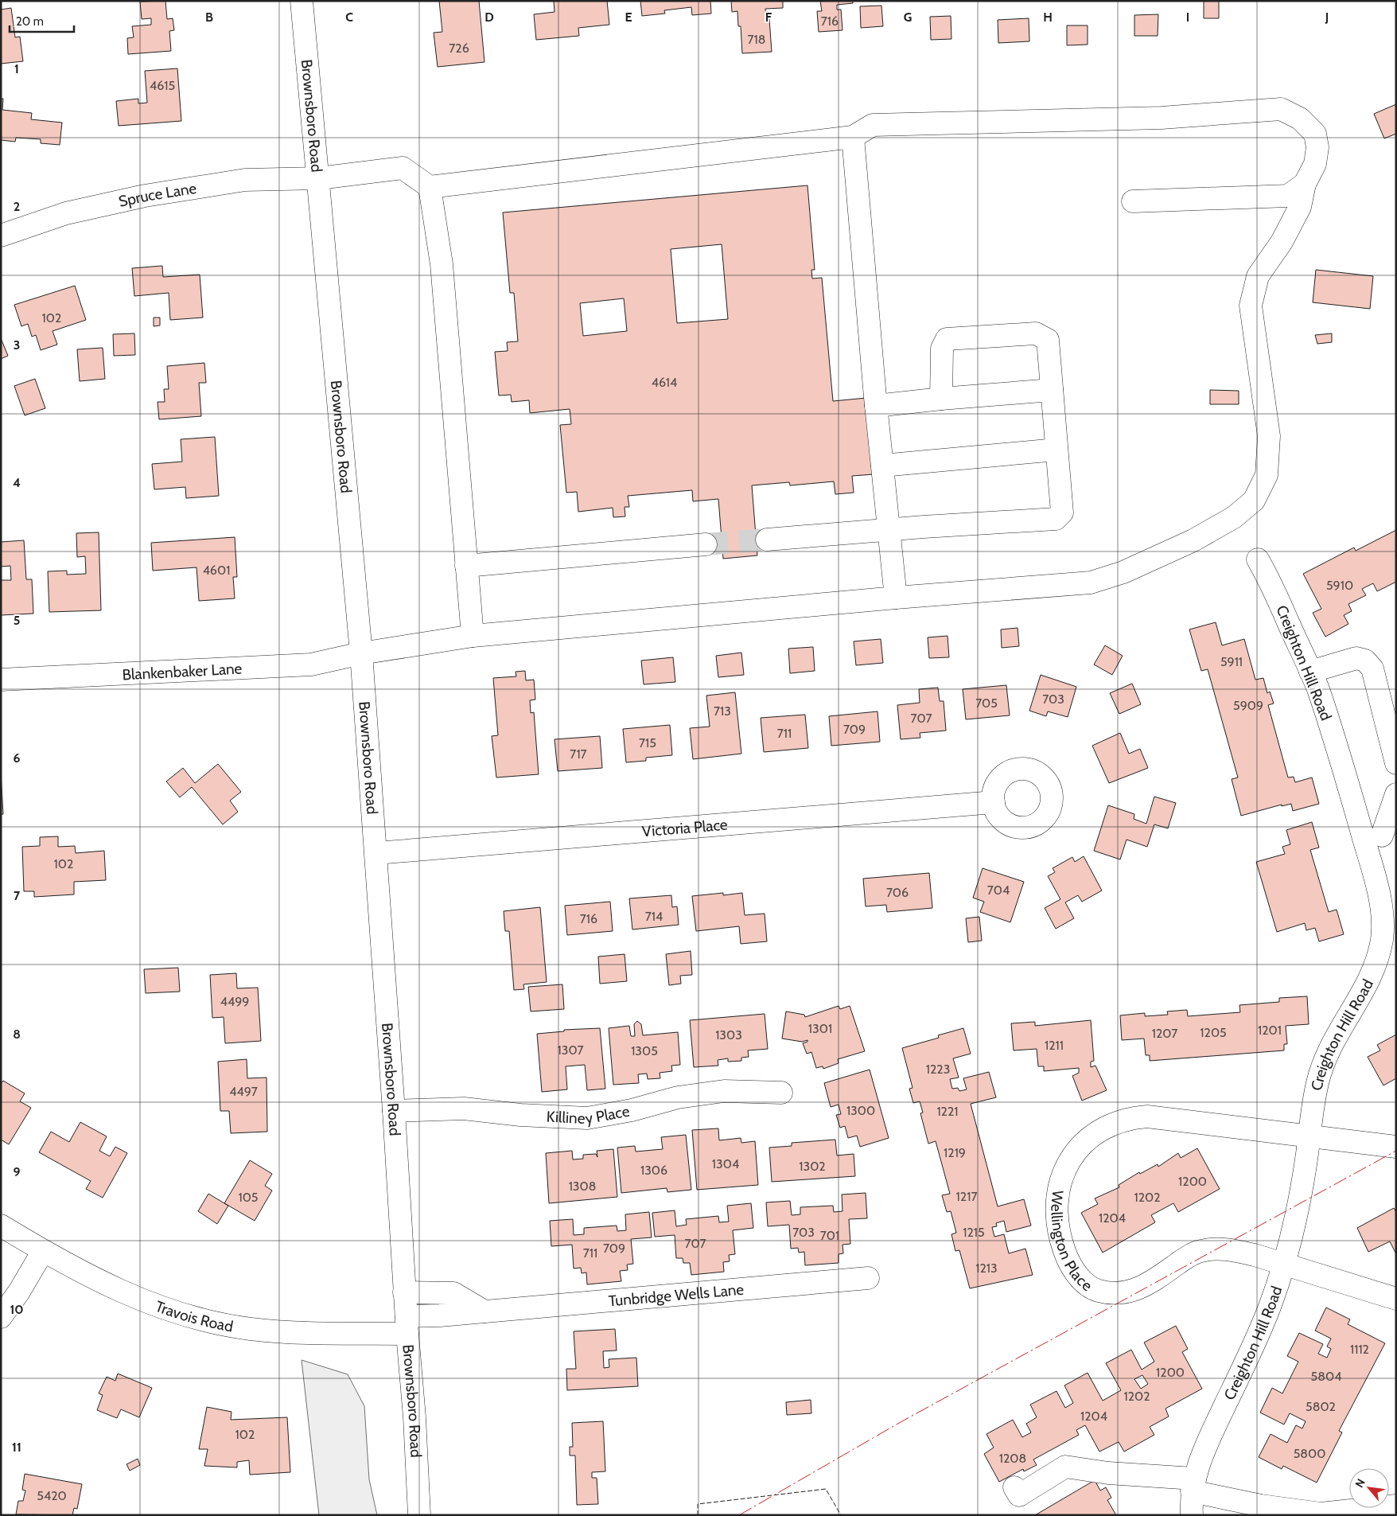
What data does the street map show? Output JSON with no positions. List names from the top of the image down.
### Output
{
  "streets": {
    "street": [
      "Brownsboro Road",
      "Spruce Lane",
      "Creighton Hill Road",
      "Blankenbaker Lane",
      "Victoria Place",
      "Killiney Place",
      "Wellington Place",
      "Tunbridge Wells Lane",
      "Travois Road"
    ]
  },
  "crossings": [
    ["Brownsboro Road", "Spruce Lane"],
    ["Brownsboro Road", "Blankenbaker Lane"],
    ["Brownsboro Road", "Victoria Place"],
    ["Brownsboro Road", "Killiney Place"],
    ["Brownsboro Road", "Tunbridge Wells Lane"],
    ["Brownsboro Road", "Travois Road"],
    ["Creighton Hill Road", "Wellington Place"],
    ["Tunbridge Wells Lane", "Travois Road"]
  ],
  "house_numbers": [
    "716",
    "718",
    "726",
    "4615",
    "102",
    "4614",
    "4601",
    "5910",
    "5911",
    "703",
    "705",
    "5909",
    "713",
    "707",
    "709",
    "711",
    "715",
    "717",
    "102",
    "704",
    "706",
    "714",
    "716",
    "4499",
    "1301",
    "1201",
    "1205",
    "1207",
    "1303",
    "1211",
    "1307",
    "1305",
    "1223",
    "4497",
    "1300",
    "1221",
    "1219",
    "1304",
    "1302",
    "1306",
    "1200",
    "1308",
    "1217",
    "105",
    "1202",
    "1204",
    "703",
    "1215",
    "701",
    "707",
    "709",
    "711",
    "1213",
    "1112",
    "1200",
    "5804",
    "1202",
    "5802",
    "1204",
    "102",
    "5800",
    "1208",
    "5420"
  ],
  "scale_bar": "20 m",
  "north": "top left",
  "grid": {
    "columns": [
      "B",
      "C",
      "D",
      "E",
      "F",
      "G",
      "H",
      "I",
      "J"
    ],
    "rows": [
      "1",
      "2",
      "3",
      "4",
      "5",
      "6",
      "7",
      "8",
      "9",
      "10",
      "11"
    ]
  }
}
